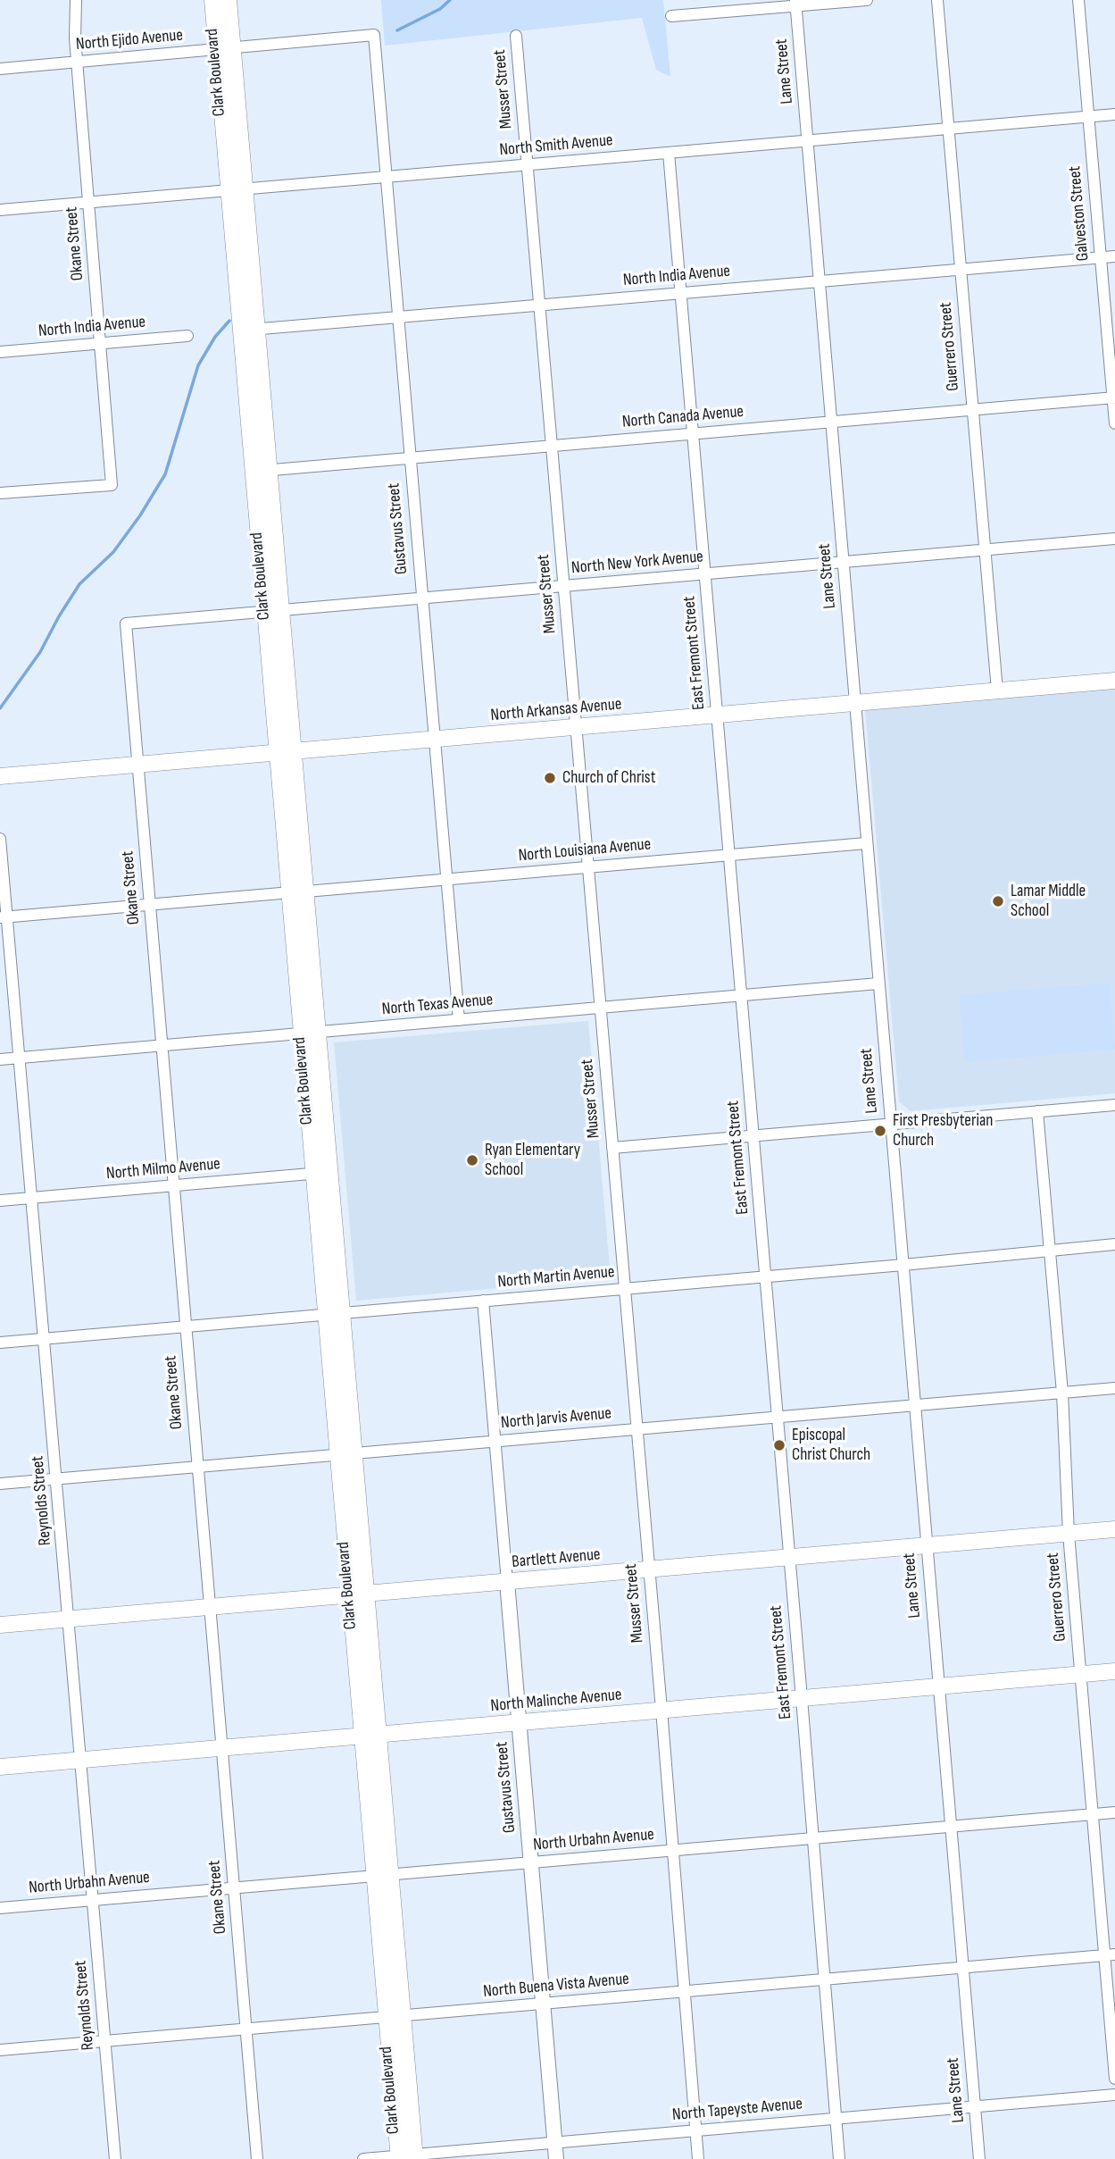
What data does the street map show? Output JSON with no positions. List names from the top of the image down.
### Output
{
  "streets": {
    "main road": [
      "Clark Boulevard",
      "North Arkansas Avenue",
      "Bartlett Avenue",
      "North Malinche Avenue"
    ],
    "street": [
      "North Ejido Avenue",
      "Lane Street",
      "Musser Street",
      "North Smith Avenue",
      "Galveston Street",
      "Okane Street",
      "North India Avenue",
      "Guerrero Street",
      "North Canada Avenue",
      "Gustavus Street",
      "North New York Avenue",
      "East Fremont Street",
      "North Louisiana Avenue",
      "North Texas Avenue",
      "North Milmo Avenue",
      "North Martin Avenue",
      "North Jarvis Avenue",
      "Reynolds Street",
      "North Urbahn Avenue",
      "North Buena Vista Avenue",
      "North Tapeyste Avenue"
    ]
  },
  "crossings": [
    ["North Ejido Avenue", "Clark Boulevard"],
    ["North Ejido Avenue", "Okane Street"],
    ["North Ejido Avenue", "Gustavus Street"],
    ["Lane Street", "North Smith Avenue"],
    ["Lane Street", "North India Avenue"],
    ["Lane Street", "North Canada Avenue"],
    ["Lane Street", "North New York Avenue"],
    ["Lane Street", "North Arkansas Avenue"],
    ["Lane Street", "North Louisiana Avenue"],
    ["Lane Street", "North Texas Avenue"],
    ["Lane Street", "North Martin Avenue"],
    ["Lane Street", "North Jarvis Avenue"],
    ["Lane Street", "Bartlett Avenue"],
    ["Lane Street", "North Malinche Avenue"],
    ["Lane Street", "North Urbahn Avenue"],
    ["Lane Street", "North Buena Vista Avenue"],
    ["Lane Street", "North Tapeyste Avenue"],
    ["Clark Boulevard", "North Smith Avenue"],
    ["Clark Boulevard", "North India Avenue"],
    ["Clark Boulevard", "North Canada Avenue"],
    ["Clark Boulevard", "North New York Avenue"],
    ["Clark Boulevard", "North Arkansas Avenue"],
    ["Clark Boulevard", "North Louisiana Avenue"],
    ["Clark Boulevard", "North Texas Avenue"],
    ["Clark Boulevard", "North Milmo Avenue"],
    ["Clark Boulevard", "North Martin Avenue"],
    ["Clark Boulevard", "North Jarvis Avenue"],
    ["Clark Boulevard", "Bartlett Avenue"],
    ["Clark Boulevard", "North Malinche Avenue"],
    ["Clark Boulevard", "North Urbahn Avenue"],
    ["Clark Boulevard", "North Buena Vista Avenue"],
    ["Clark Boulevard", "North Tapeyste Avenue"],
    ["Musser Street", "North Smith Avenue"],
    ["Musser Street", "North India Avenue"],
    ["Musser Street", "North Canada Avenue"],
    ["Musser Street", "North New York Avenue"],
    ["Musser Street", "North Arkansas Avenue"],
    ["Musser Street", "North Louisiana Avenue"],
    ["Musser Street", "North Texas Avenue"],
    ["Musser Street", "North Martin Avenue"],
    ["Musser Street", "North Jarvis Avenue"],
    ["Musser Street", "Bartlett Avenue"],
    ["Musser Street", "North Malinche Avenue"],
    ["Musser Street", "North Urbahn Avenue"],
    ["Musser Street", "North Buena Vista Avenue"],
    ["Musser Street", "North Tapeyste Avenue"],
    ["North Smith Avenue", "Galveston Street"],
    ["North Smith Avenue", "Okane Street"],
    ["North Smith Avenue", "Guerrero Street"],
    ["North Smith Avenue", "Gustavus Street"],
    ["North Smith Avenue", "East Fremont Street"],
    ["Galveston Street", "North India Avenue"],
    ["Galveston Street", "North Canada Avenue"],
    ["Okane Street", "North India Avenue"],
    ["Okane Street", "North New York Avenue"],
    ["Okane Street", "North Arkansas Avenue"],
    ["Okane Street", "North Louisiana Avenue"],
    ["Okane Street", "North Texas Avenue"],
    ["Okane Street", "North Milmo Avenue"],
    ["Okane Street", "North Martin Avenue"],
    ["Okane Street", "North Jarvis Avenue"],
    ["Okane Street", "Bartlett Avenue"],
    ["Okane Street", "North Malinche Avenue"],
    ["Okane Street", "North Urbahn Avenue"],
    ["Okane Street", "North Buena Vista Avenue"],
    ["North India Avenue", "Guerrero Street"],
    ["North India Avenue", "Gustavus Street"],
    ["North India Avenue", "East Fremont Street"],
    ["Guerrero Street", "North Canada Avenue"],
    ["Guerrero Street", "North New York Avenue"],
    ["Guerrero Street", "North Arkansas Avenue"],
    ["Guerrero Street", "North Martin Avenue"],
    ["Guerrero Street", "North Jarvis Avenue"],
    ["Guerrero Street", "Bartlett Avenue"],
    ["Guerrero Street", "North Malinche Avenue"],
    ["Guerrero Street", "North Urbahn Avenue"],
    ["Guerrero Street", "North Buena Vista Avenue"],
    ["North Canada Avenue", "Gustavus Street"],
    ["North Canada Avenue", "East Fremont Street"],
    ["Gustavus Street", "North New York Avenue"],
    ["Gustavus Street", "North Arkansas Avenue"],
    ["Gustavus Street", "North Louisiana Avenue"],
    ["Gustavus Street", "North Texas Avenue"],
    ["Gustavus Street", "North Martin Avenue"],
    ["Gustavus Street", "North Jarvis Avenue"],
    ["Gustavus Street", "Bartlett Avenue"],
    ["Gustavus Street", "North Malinche Avenue"],
    ["Gustavus Street", "North Urbahn Avenue"],
    ["Gustavus Street", "North Buena Vista Avenue"],
    ["Gustavus Street", "North Tapeyste Avenue"],
    ["North New York Avenue", "East Fremont Street"],
    ["East Fremont Street", "North Arkansas Avenue"],
    ["East Fremont Street", "North Louisiana Avenue"],
    ["East Fremont Street", "North Texas Avenue"],
    ["East Fremont Street", "North Martin Avenue"],
    ["East Fremont Street", "North Jarvis Avenue"],
    ["East Fremont Street", "Bartlett Avenue"],
    ["East Fremont Street", "North Malinche Avenue"],
    ["East Fremont Street", "North Urbahn Avenue"],
    ["East Fremont Street", "North Buena Vista Avenue"],
    ["East Fremont Street", "North Tapeyste Avenue"],
    ["North Louisiana Avenue", "Reynolds Street"],
    ["North Texas Avenue", "Reynolds Street"],
    ["North Milmo Avenue", "Reynolds Street"],
    ["North Martin Avenue", "Reynolds Street"],
    ["North Jarvis Avenue", "Reynolds Street"],
    ["Reynolds Street", "Bartlett Avenue"],
    ["Reynolds Street", "North Malinche Avenue"],
    ["Reynolds Street", "North Urbahn Avenue"],
    ["Reynolds Street", "North Buena Vista Avenue"]
  ],
  "places": [
    "Church of Christ",
    "Lamar Middle School",
    "First Presbyterian Church",
    "Ryan Elementary School",
    "Episcopal Christ Church"
  ]
}
